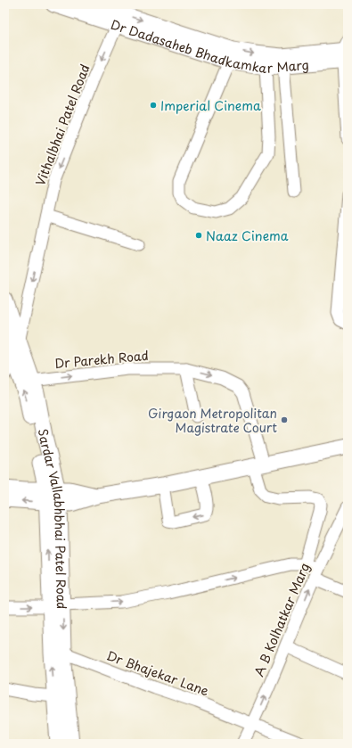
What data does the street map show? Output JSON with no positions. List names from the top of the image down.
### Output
{
  "streets": {
    "main road": ["Dr Dadasaheb Bhadkamkar Marg", "Sardar Vallabhbhai Patel Road"],
    "street": [
      "Vithalbhai Patel Road",
      "Dr Parekh Road",
      "A B Kolhatkar Marg",
      "Dr Bhajekar Lane"
    ]
  },
  "crossings": [
    ["Dr Dadasaheb Bhadkamkar Marg", "Vithalbhai Patel Road"],
    ["Vithalbhai Patel Road", "Sardar Vallabhbhai Patel Road"],
    ["Dr Parekh Road", "Sardar Vallabhbhai Patel Road"],
    ["Sardar Vallabhbhai Patel Road", "Dr Bhajekar Lane"],
    ["A B Kolhatkar Marg", "Dr Bhajekar Lane"]
  ],
  "one_way": ["Vithalbhai Patel Road", "Dr Parekh Road", "A B Kolhatkar Marg"],
  "places": ["Imperial Cinema", "Naaz Cinema", "Girgaon Metropolitan Magistrate Court"]
}
